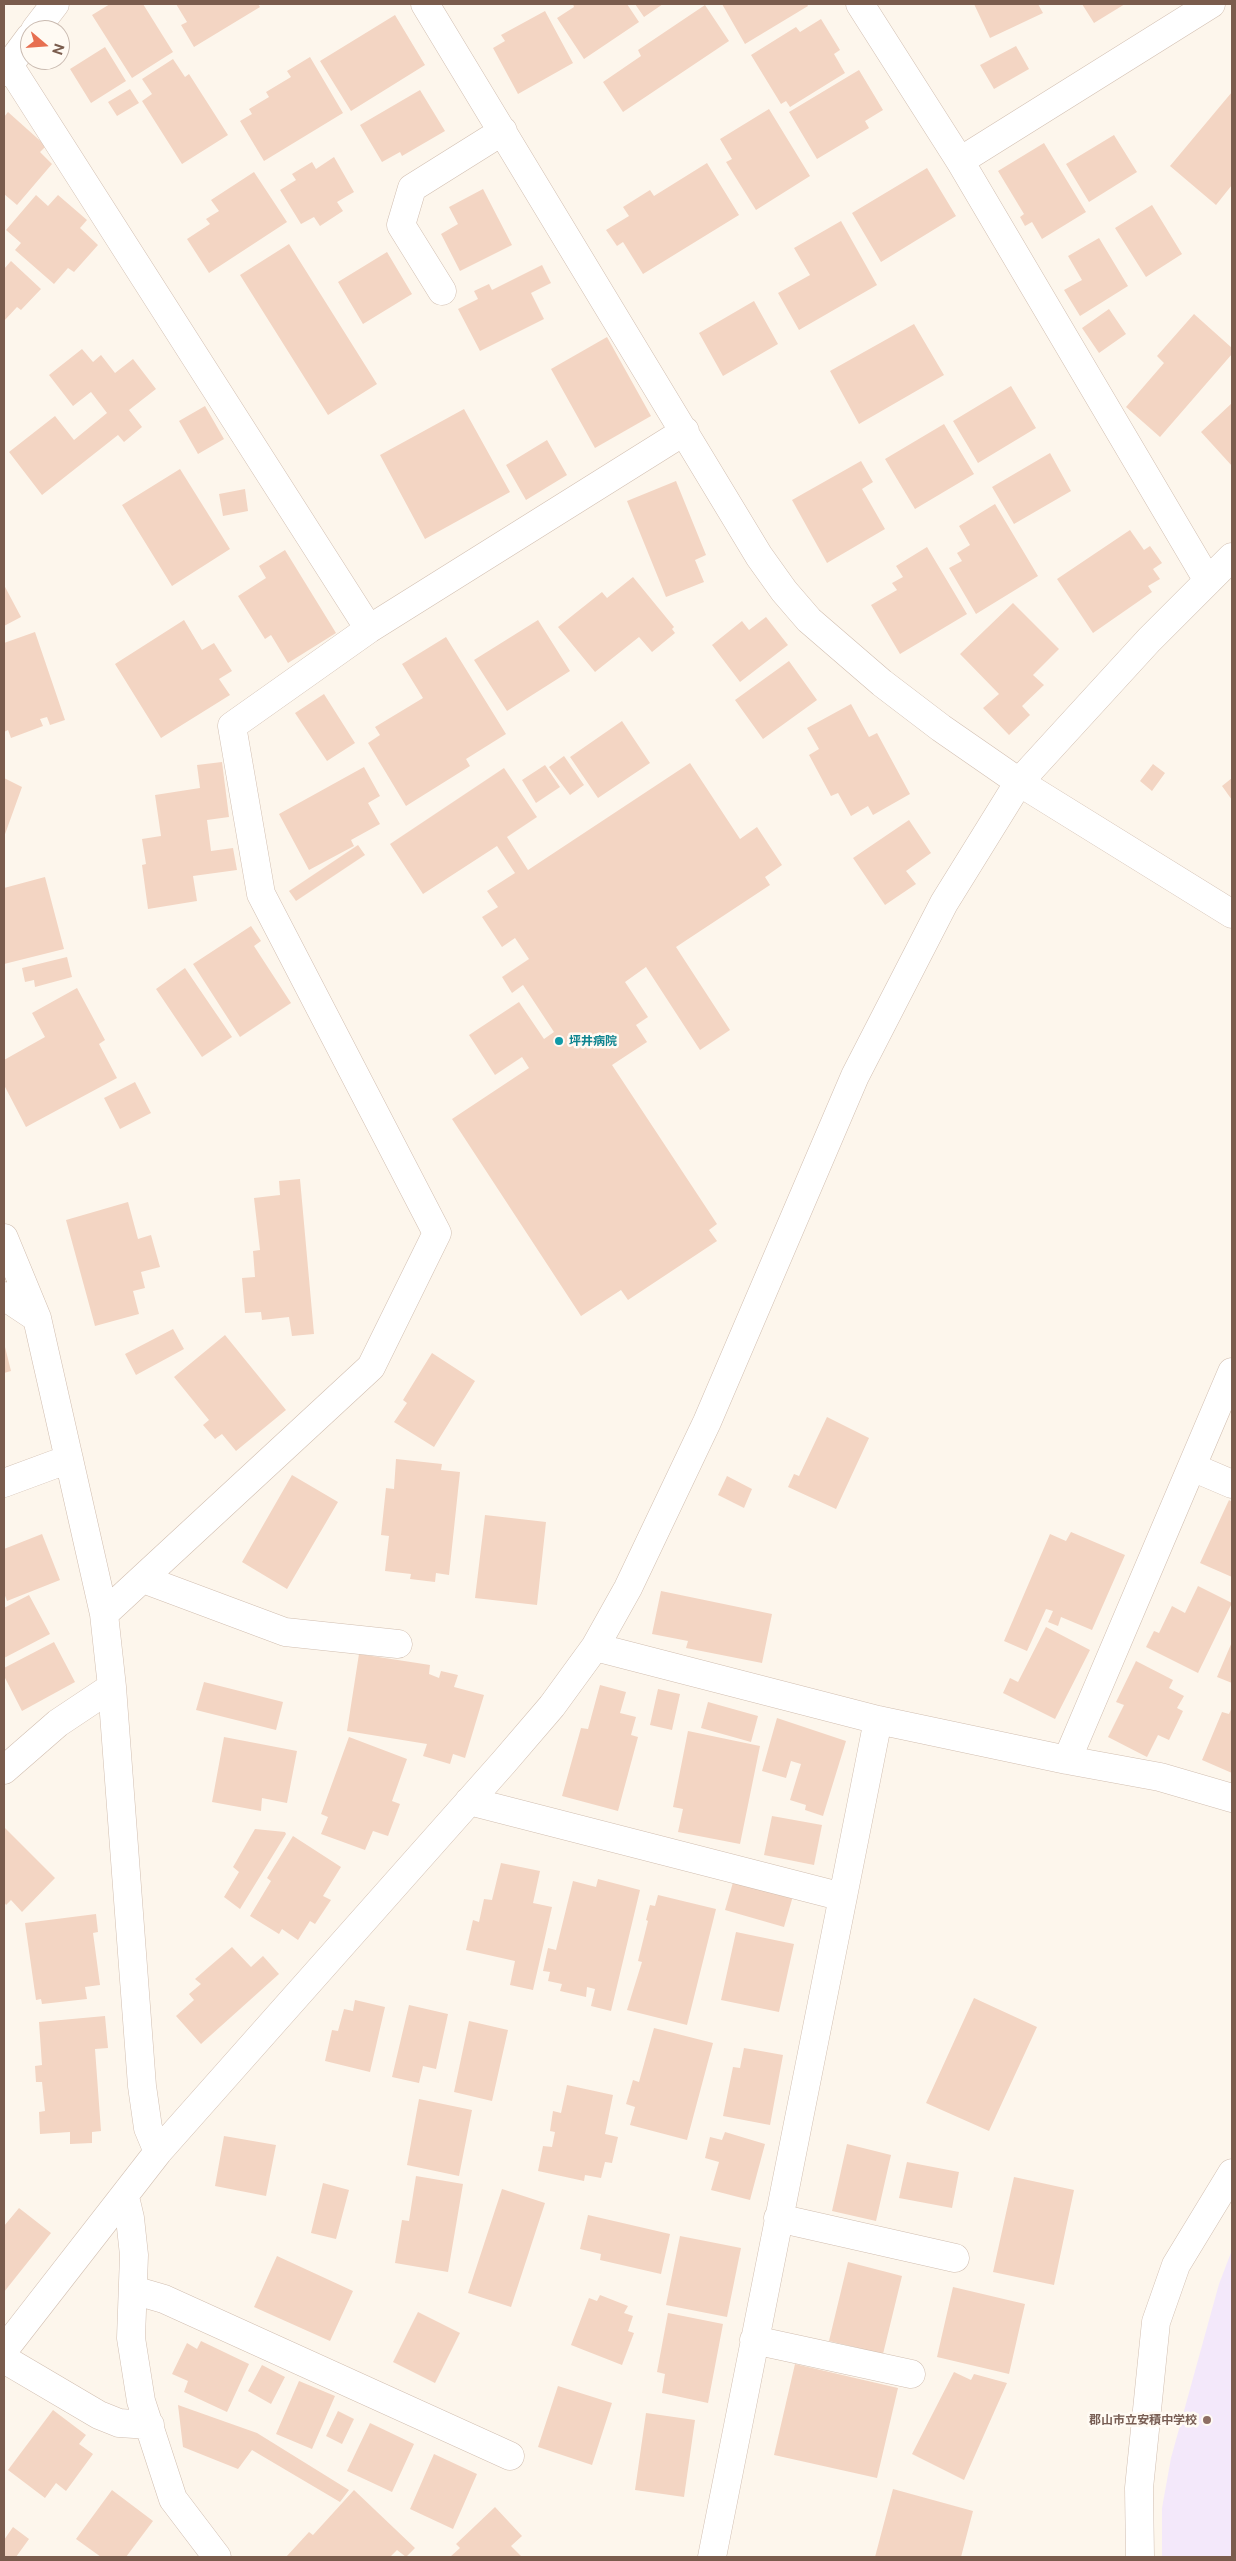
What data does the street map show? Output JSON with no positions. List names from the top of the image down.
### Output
{
  "places": ["坪井病院", "郡山市立安積中学校"],
  "north": "right"
}
